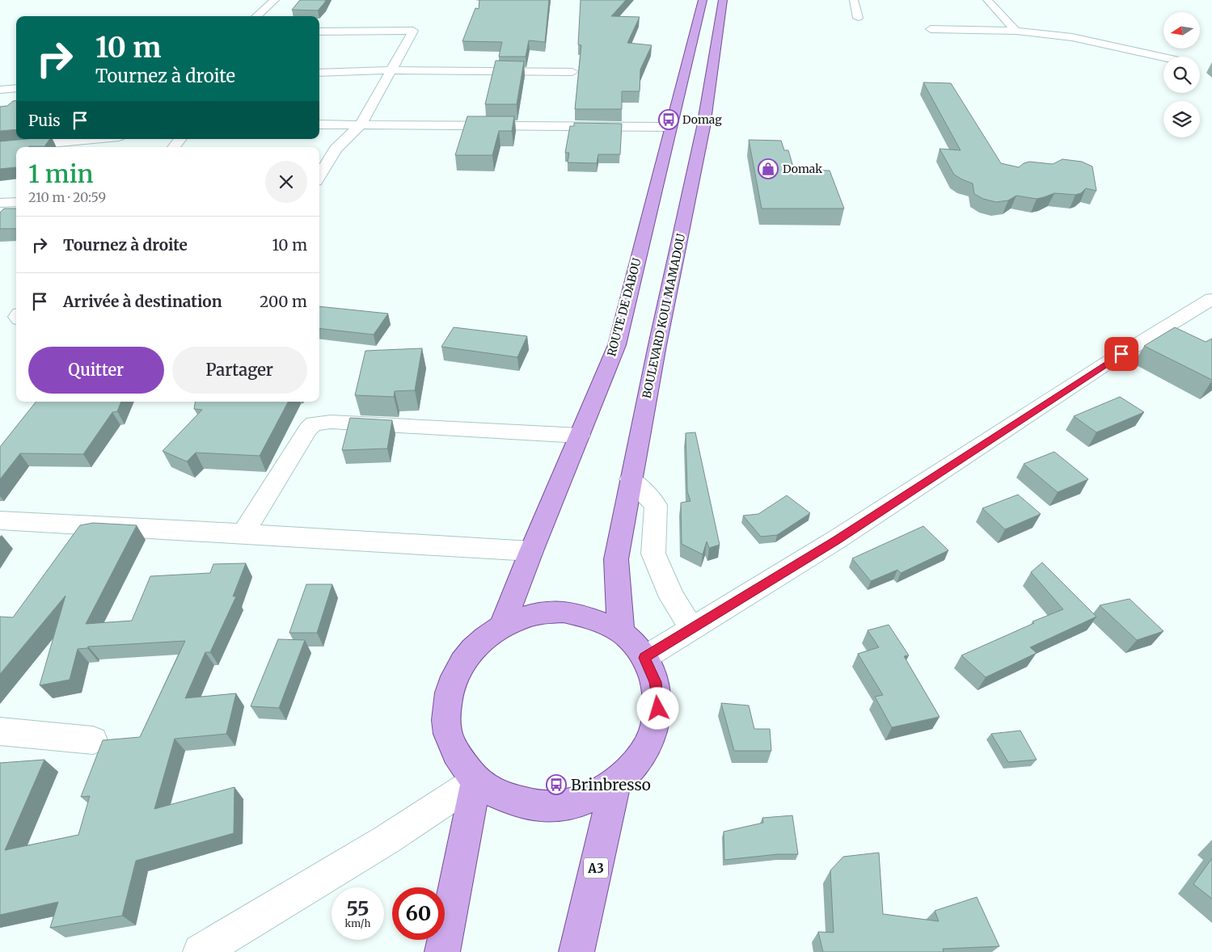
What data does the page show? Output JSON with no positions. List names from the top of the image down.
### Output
{
  "streets": {
    "main road": ["ROUTE DE DABOU", "BOULEVARD KOUI MAMADOU", "A3"]
  },
  "places": {
    "bus stop": ["Domag", "Brinbresso"],
    "shop": ["Domak"]
  },
  "north": "left",
  "page": {
    "turn": ["10 m", "Tournez à droite"],
    "then": "Puis",
    "heading": ["1 min", "210 m · 20:59"],
    "list": [
      {
        "name": "Tournez à droite",
        "value": "10 m"
      },
      {
        "name": "Arrivée à destination",
        "value": "200 m"
      }
    ],
    "buttons": ["Quitter", "Partager"],
    "speed": "55 km/h",
    "limit": "60"
  }
}
